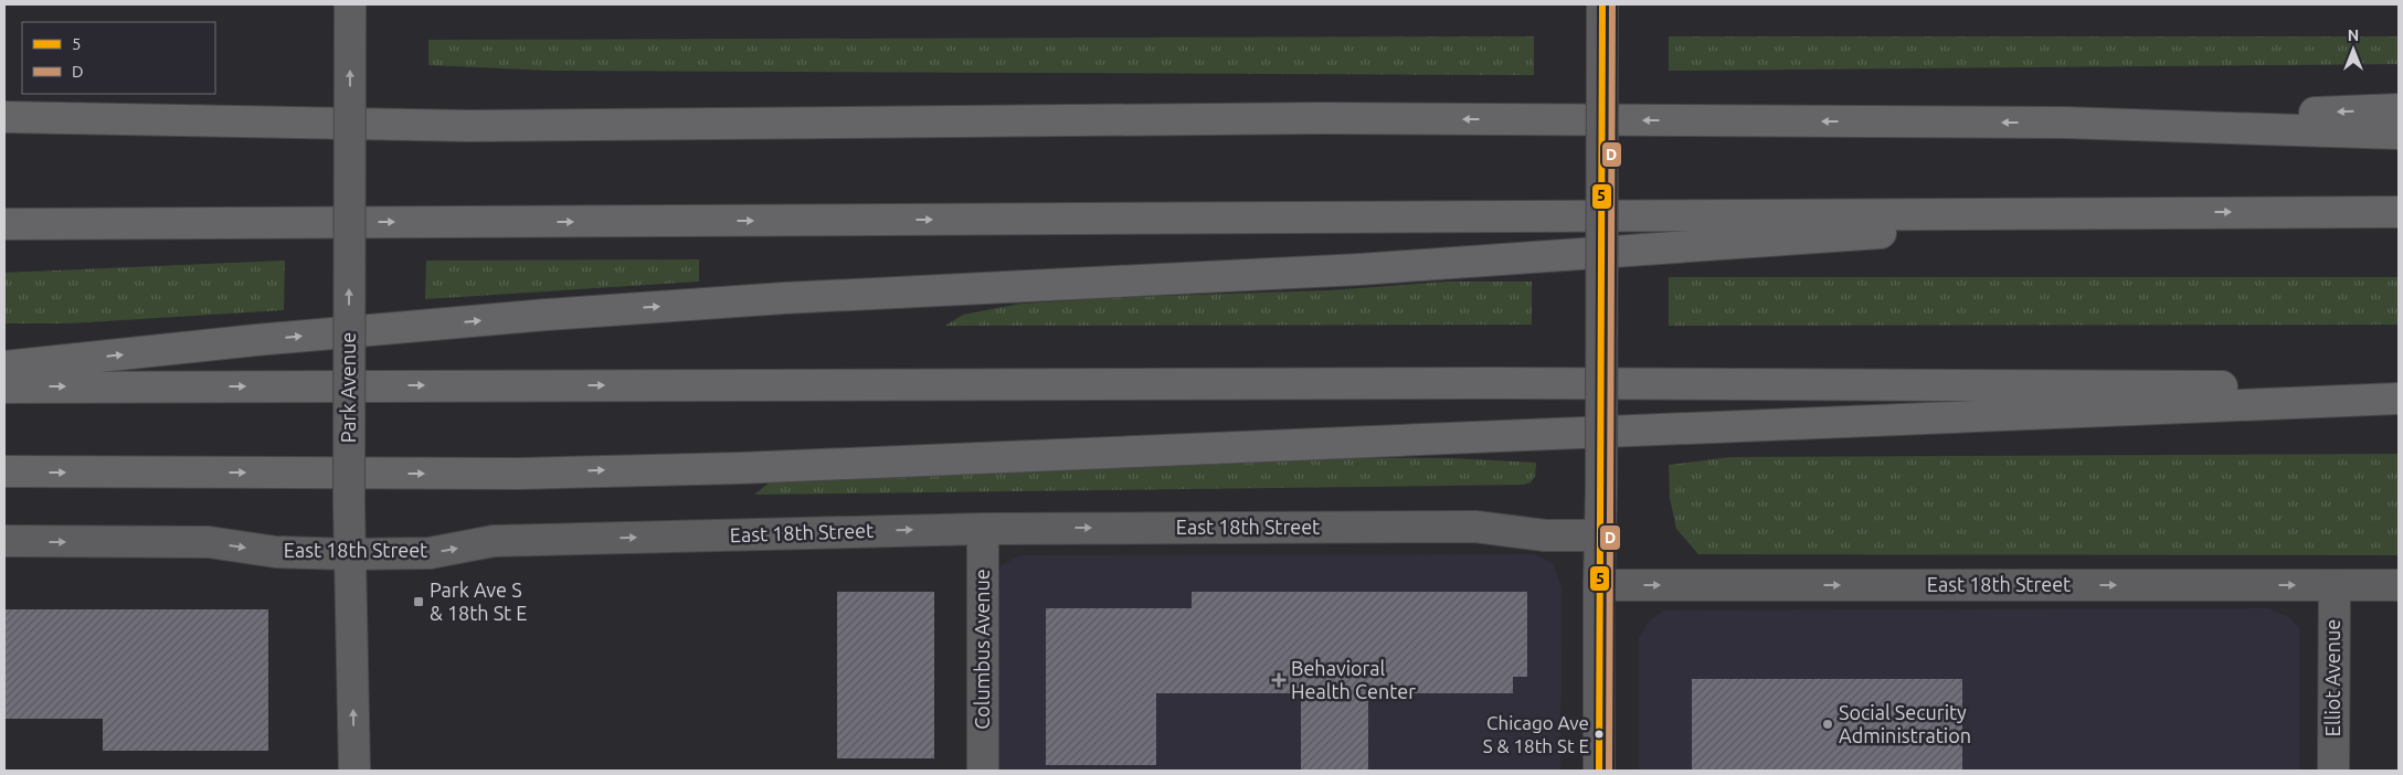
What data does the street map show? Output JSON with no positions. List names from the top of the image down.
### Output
{
  "streets": {
    "street": [
      "Park Avenue",
      "East 18th Street",
      "Columbus Avenue",
      "Elliot Avenue"
    ]
  },
  "crossings": [
    ["Park Avenue", "East 18th Street"],
    ["East 18th Street", "Columbus Avenue"],
    ["East 18th Street", "Elliot Avenue"]
  ],
  "one_way": ["Park Avenue", "East 18th Street"],
  "places": {
    "transit": ["Park Ave S & 18th St E"],
    "health": ["Behavioral Health Center"],
    "other": ["Social Security Administration", "Chicago Ave S & 18th St E"]
  },
  "lines": ["transit line 5", "transit line D"],
  "legend": ["5", "D"],
  "north": "top"
}
